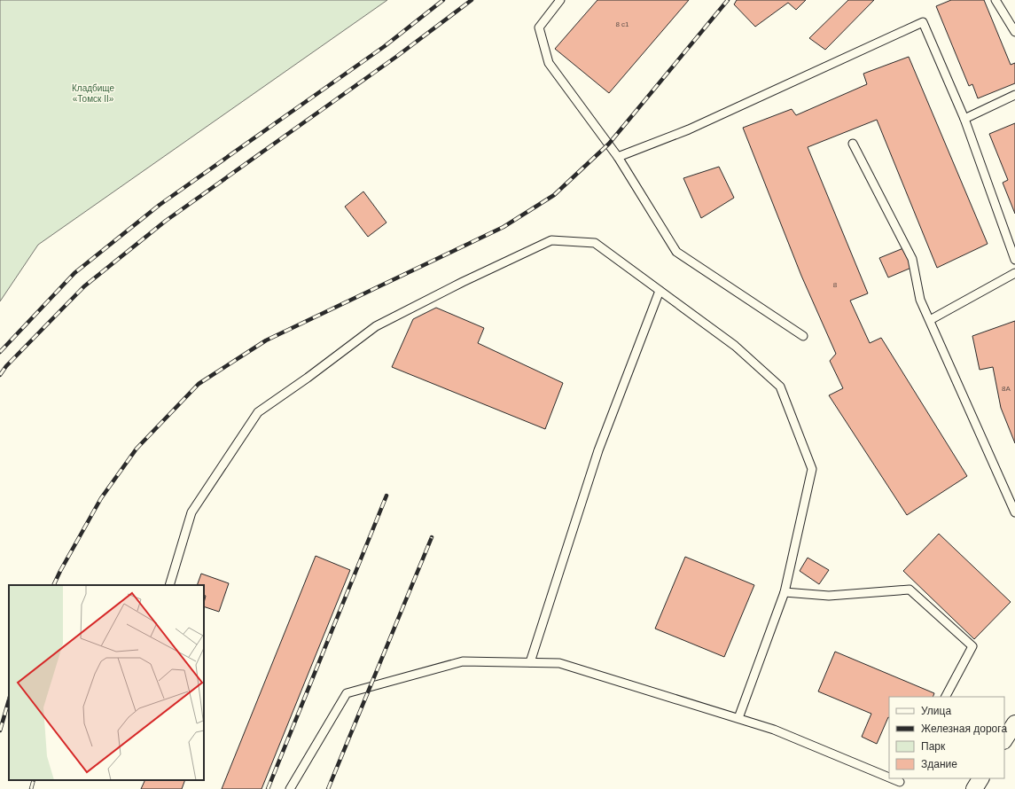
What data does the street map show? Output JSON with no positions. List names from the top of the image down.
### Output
{
  "parks": ["Кладбище «Томск II»"],
  "house_numbers": ["8 с1", "8", "8А"],
  "legend": [
    "Улица",
    "Железная дорога",
    "Парк",
    "Здание"
  ]
}
